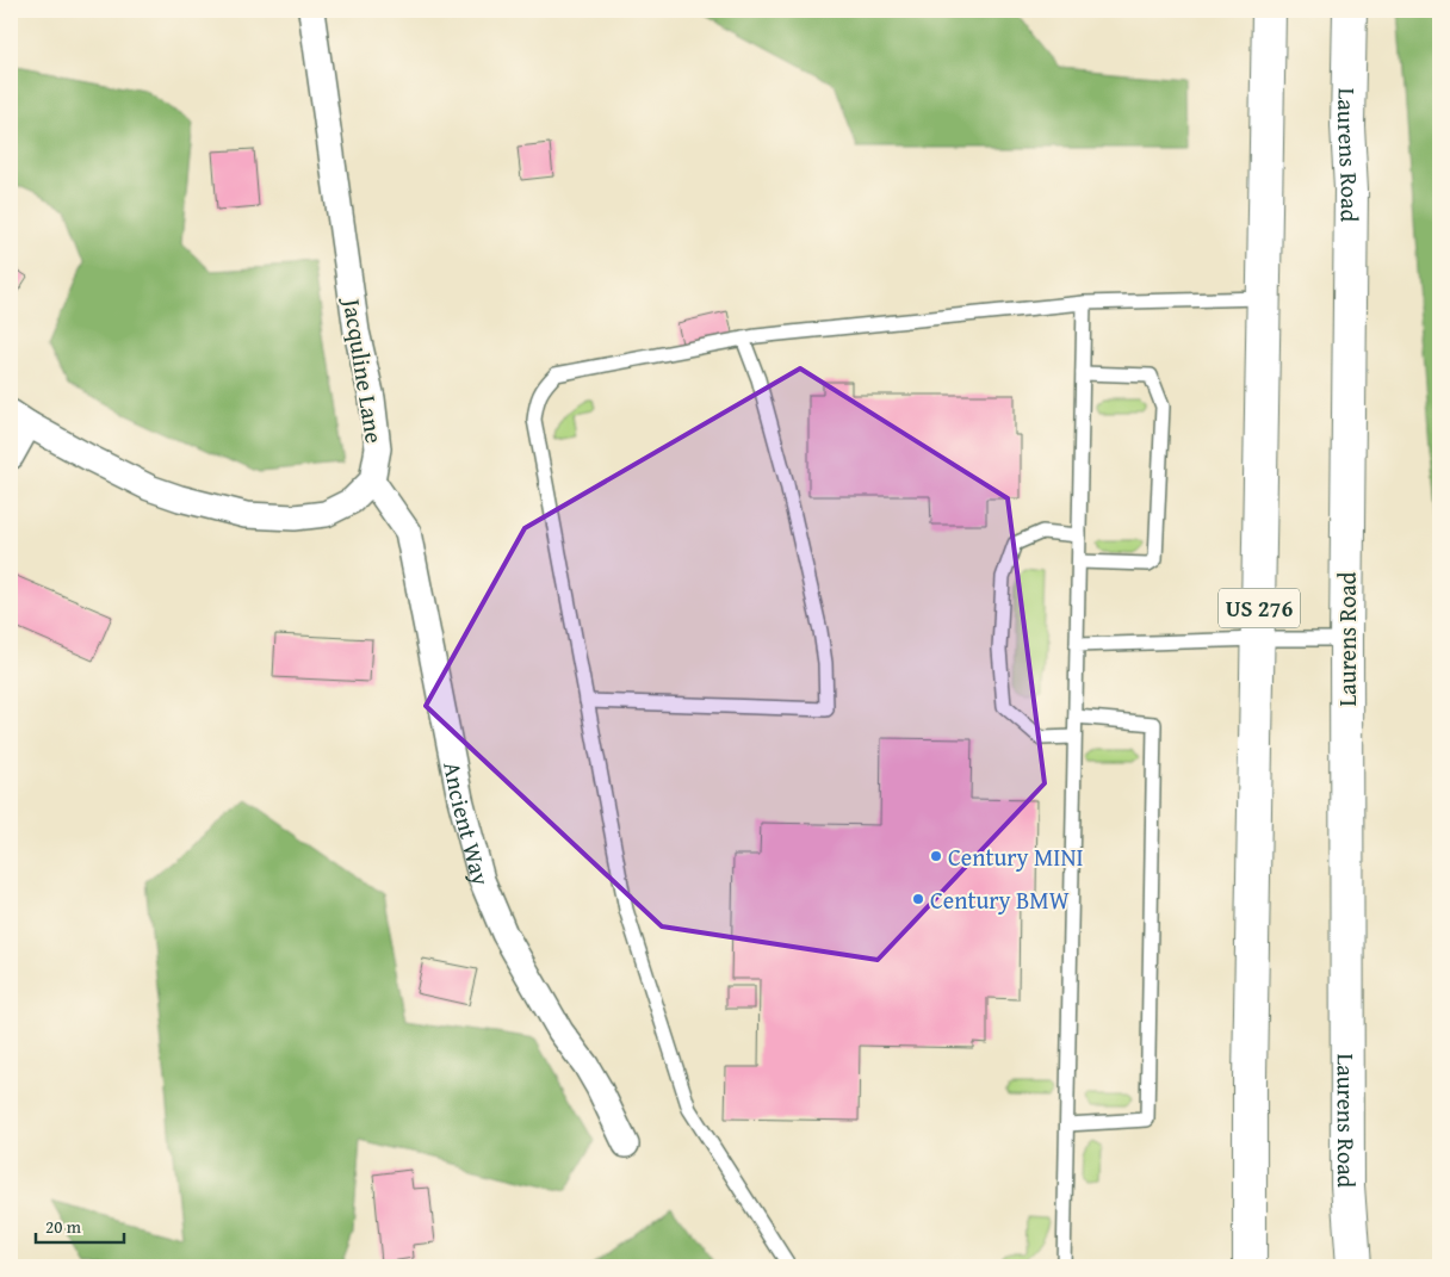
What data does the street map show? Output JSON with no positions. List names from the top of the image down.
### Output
{
  "streets": {
    "main road": ["Laurens Road", "US 276"],
    "street": ["Jacquline Lane", "Ancient Way"]
  },
  "crossings": [
    ["Jacquline Lane", "Ancient Way"]
  ],
  "places": ["Century MINI", "Century BMW"],
  "scale_bar": "20 m"
}
